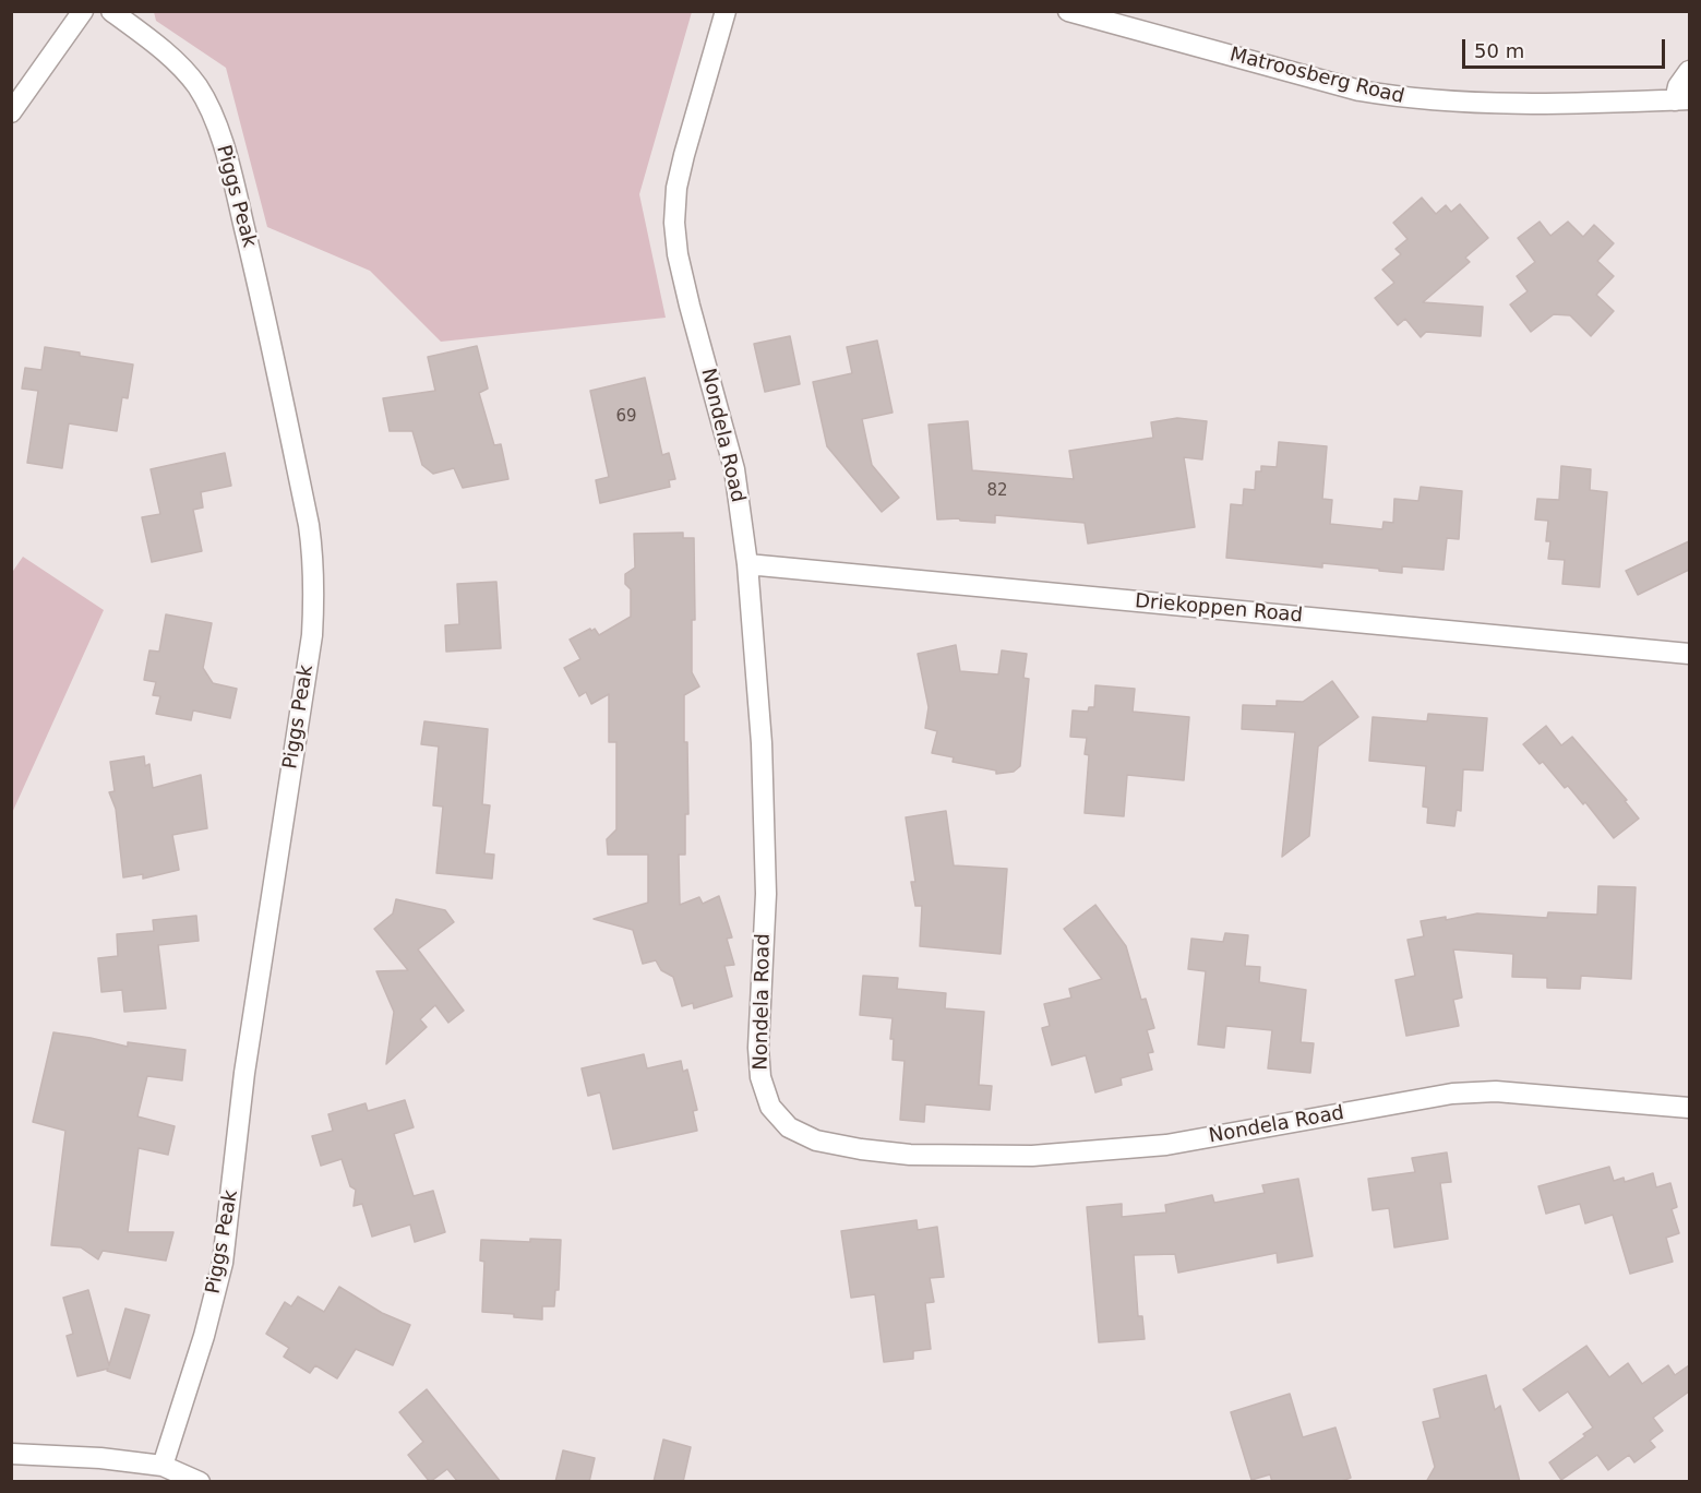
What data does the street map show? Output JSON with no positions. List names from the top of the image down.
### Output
{
  "streets": {
    "street": [
      "Matroosberg Road",
      "Piggs Peak",
      "Nondela Road",
      "Driekoppen Road"
    ]
  },
  "crossings": [
    ["Nondela Road", "Driekoppen Road"]
  ],
  "house_numbers": ["69", "82"],
  "scale_bar": "50 m"
}
